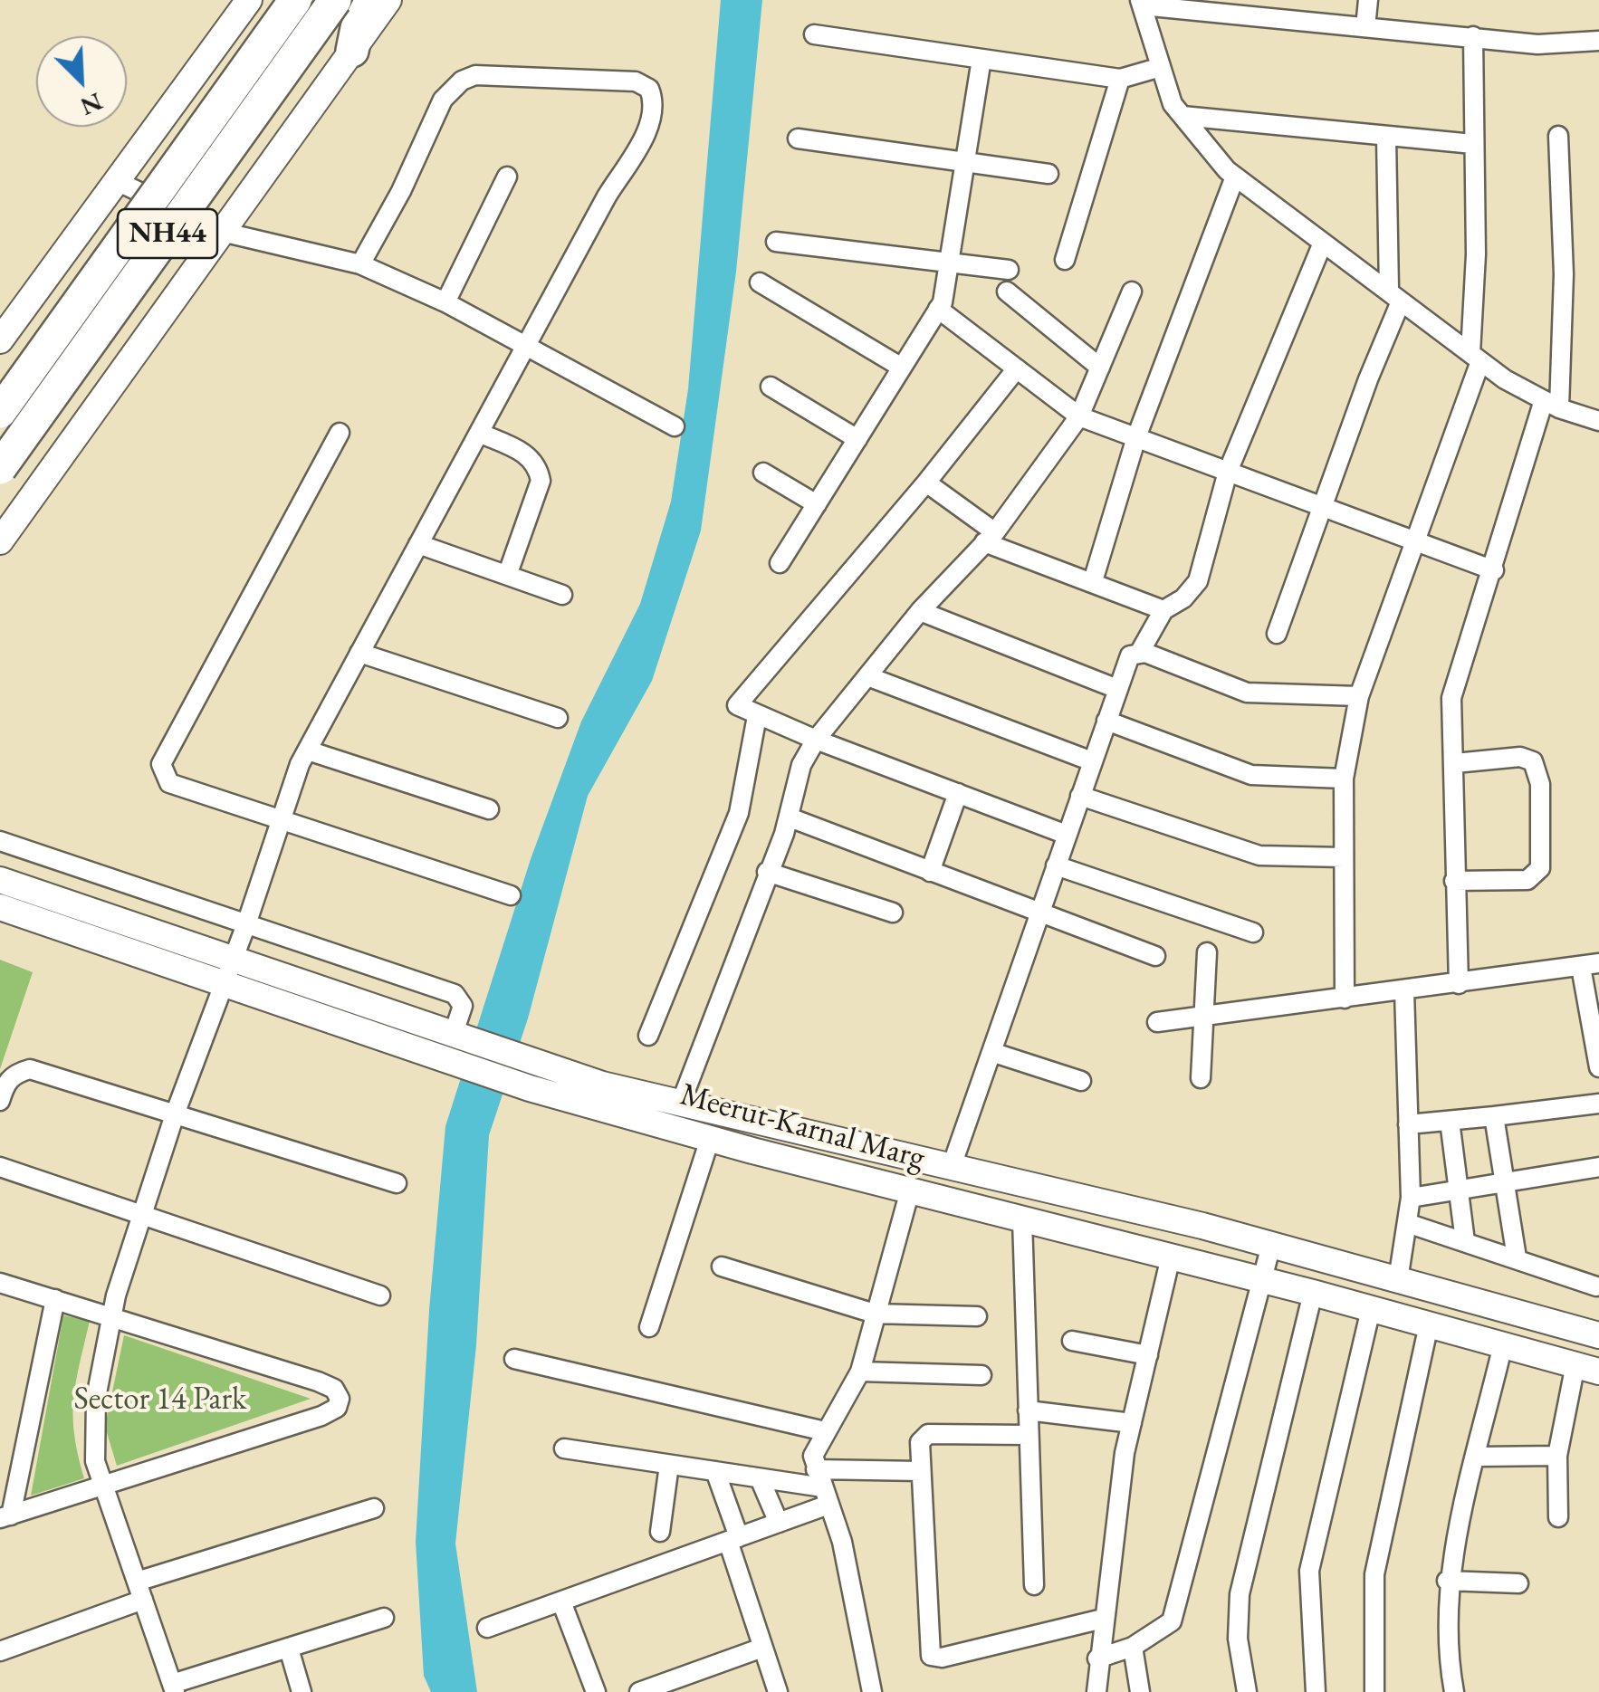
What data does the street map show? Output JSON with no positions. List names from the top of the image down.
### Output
{
  "streets": {
    "highway": ["NH44"],
    "street": ["Meerut-Karnal Marg"]
  },
  "parks": ["Sector 14 Park"],
  "north": "bottom right"
}
